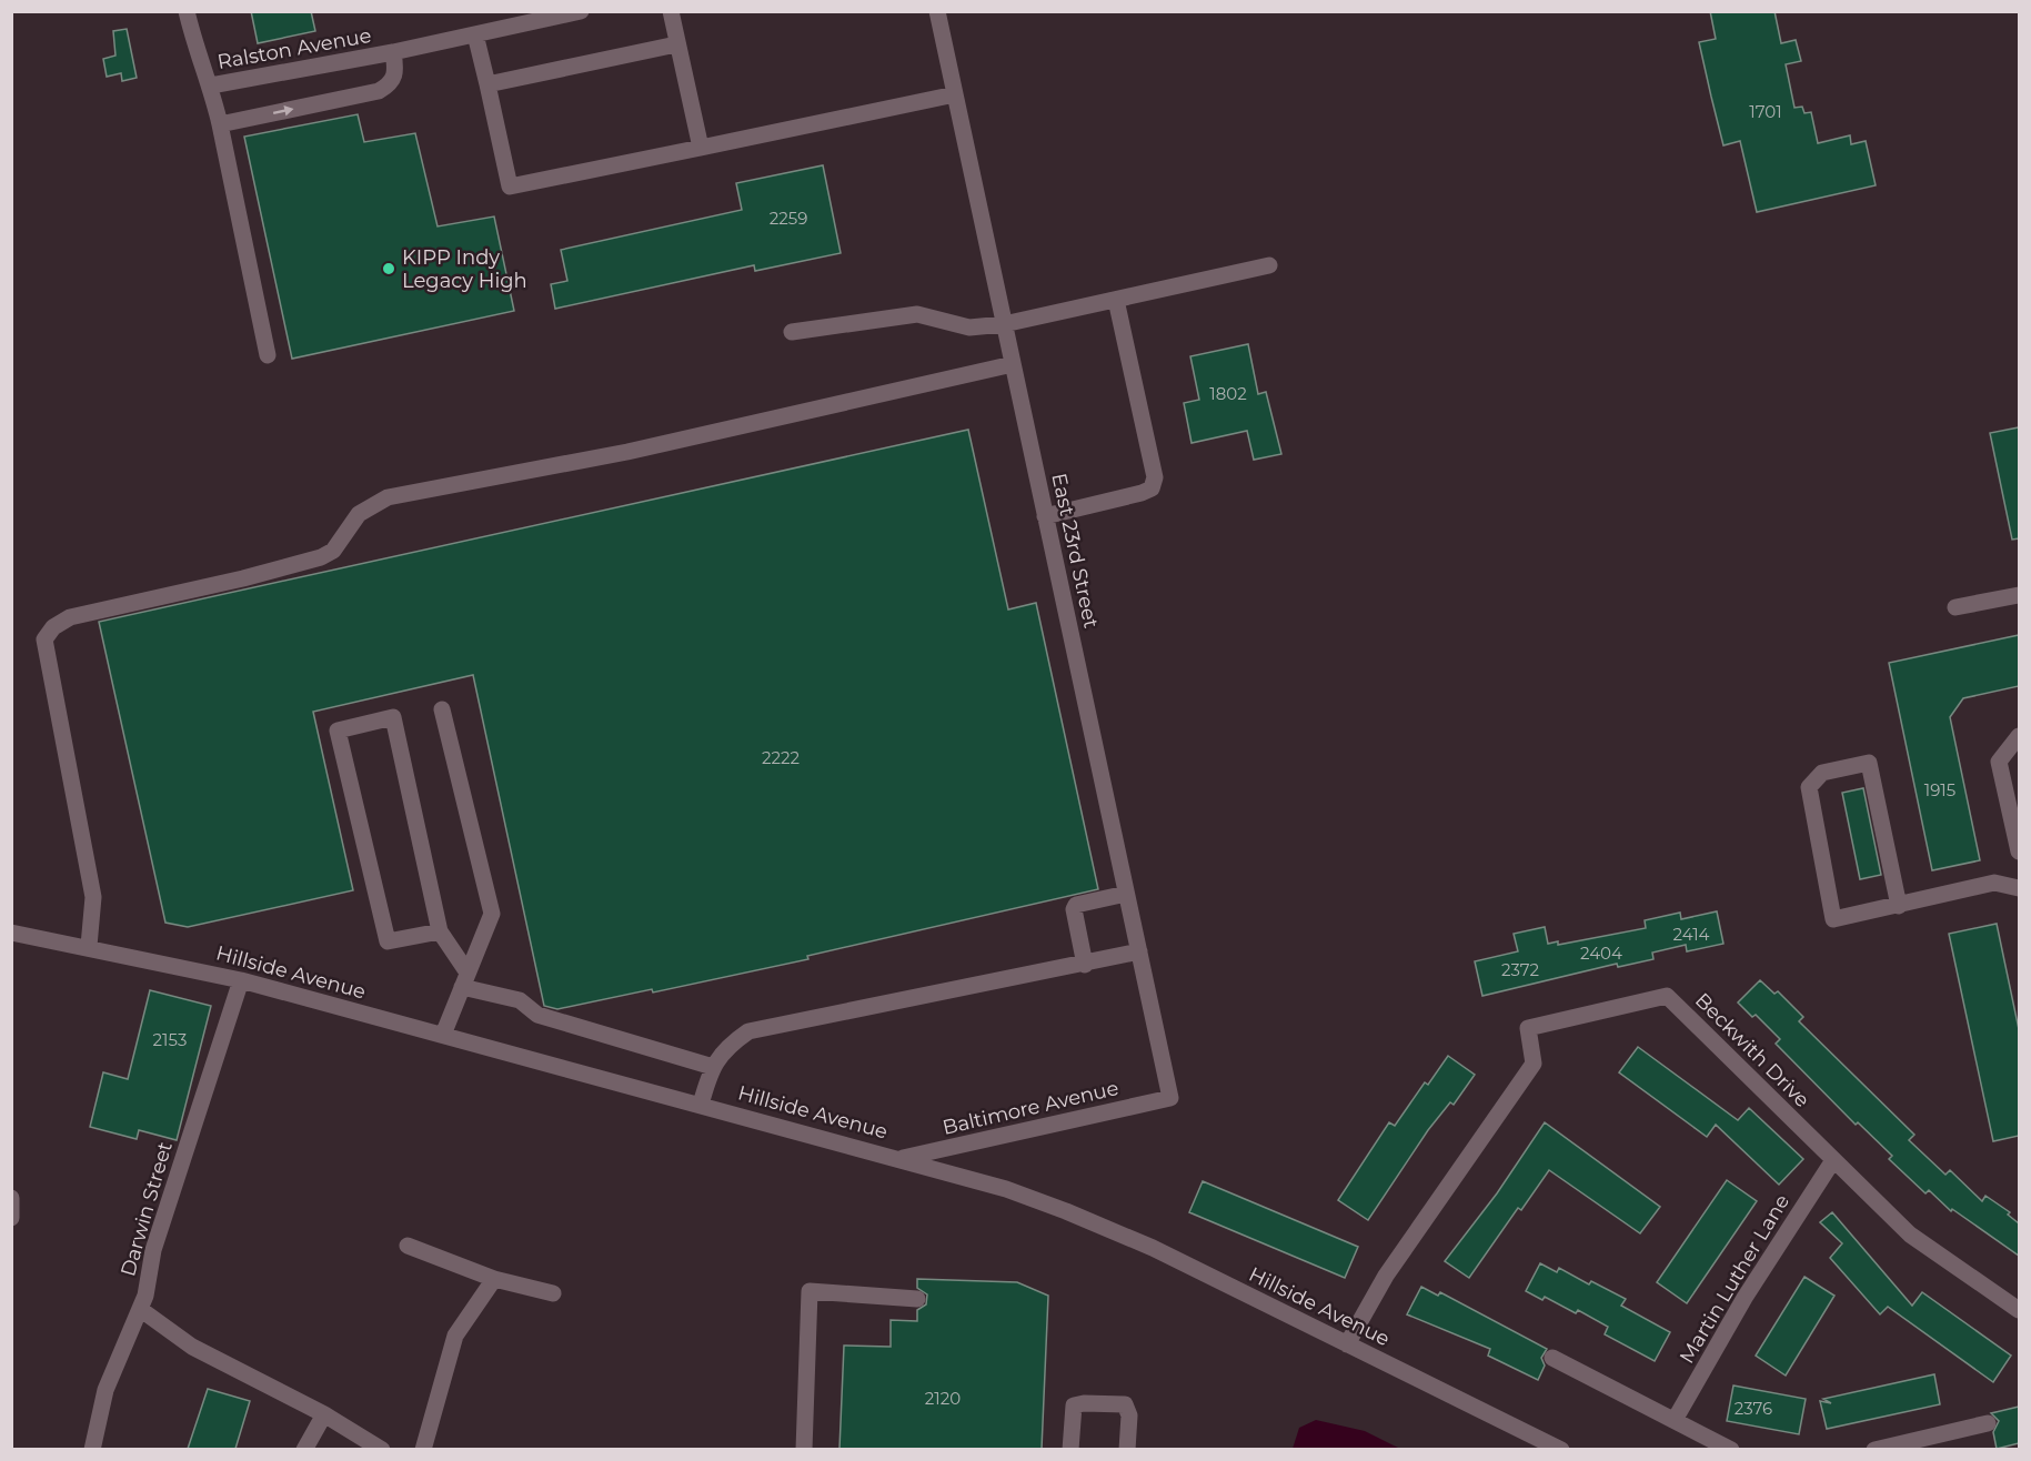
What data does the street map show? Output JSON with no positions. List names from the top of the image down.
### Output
{
  "streets": {
    "street": [
      "Ralston Avenue",
      "East 23rd Street",
      "Hillside Avenue",
      "Beckwith Drive",
      "Baltimore Avenue",
      "Darwin Street",
      "Martin Luther Lane"
    ]
  },
  "crossings": [
    ["East 23rd Street", "Baltimore Avenue"],
    ["Hillside Avenue", "Beckwith Drive"],
    ["Hillside Avenue", "Baltimore Avenue"],
    ["Hillside Avenue", "Darwin Street"],
    ["Beckwith Drive", "Martin Luther Lane"]
  ],
  "places": ["KIPP Indy Legacy High"],
  "house_numbers": [
    "1701",
    "2259",
    "1802",
    "2222",
    "1915",
    "2414",
    "2404",
    "2372",
    "2153",
    "2120",
    "2376"
  ]
}
